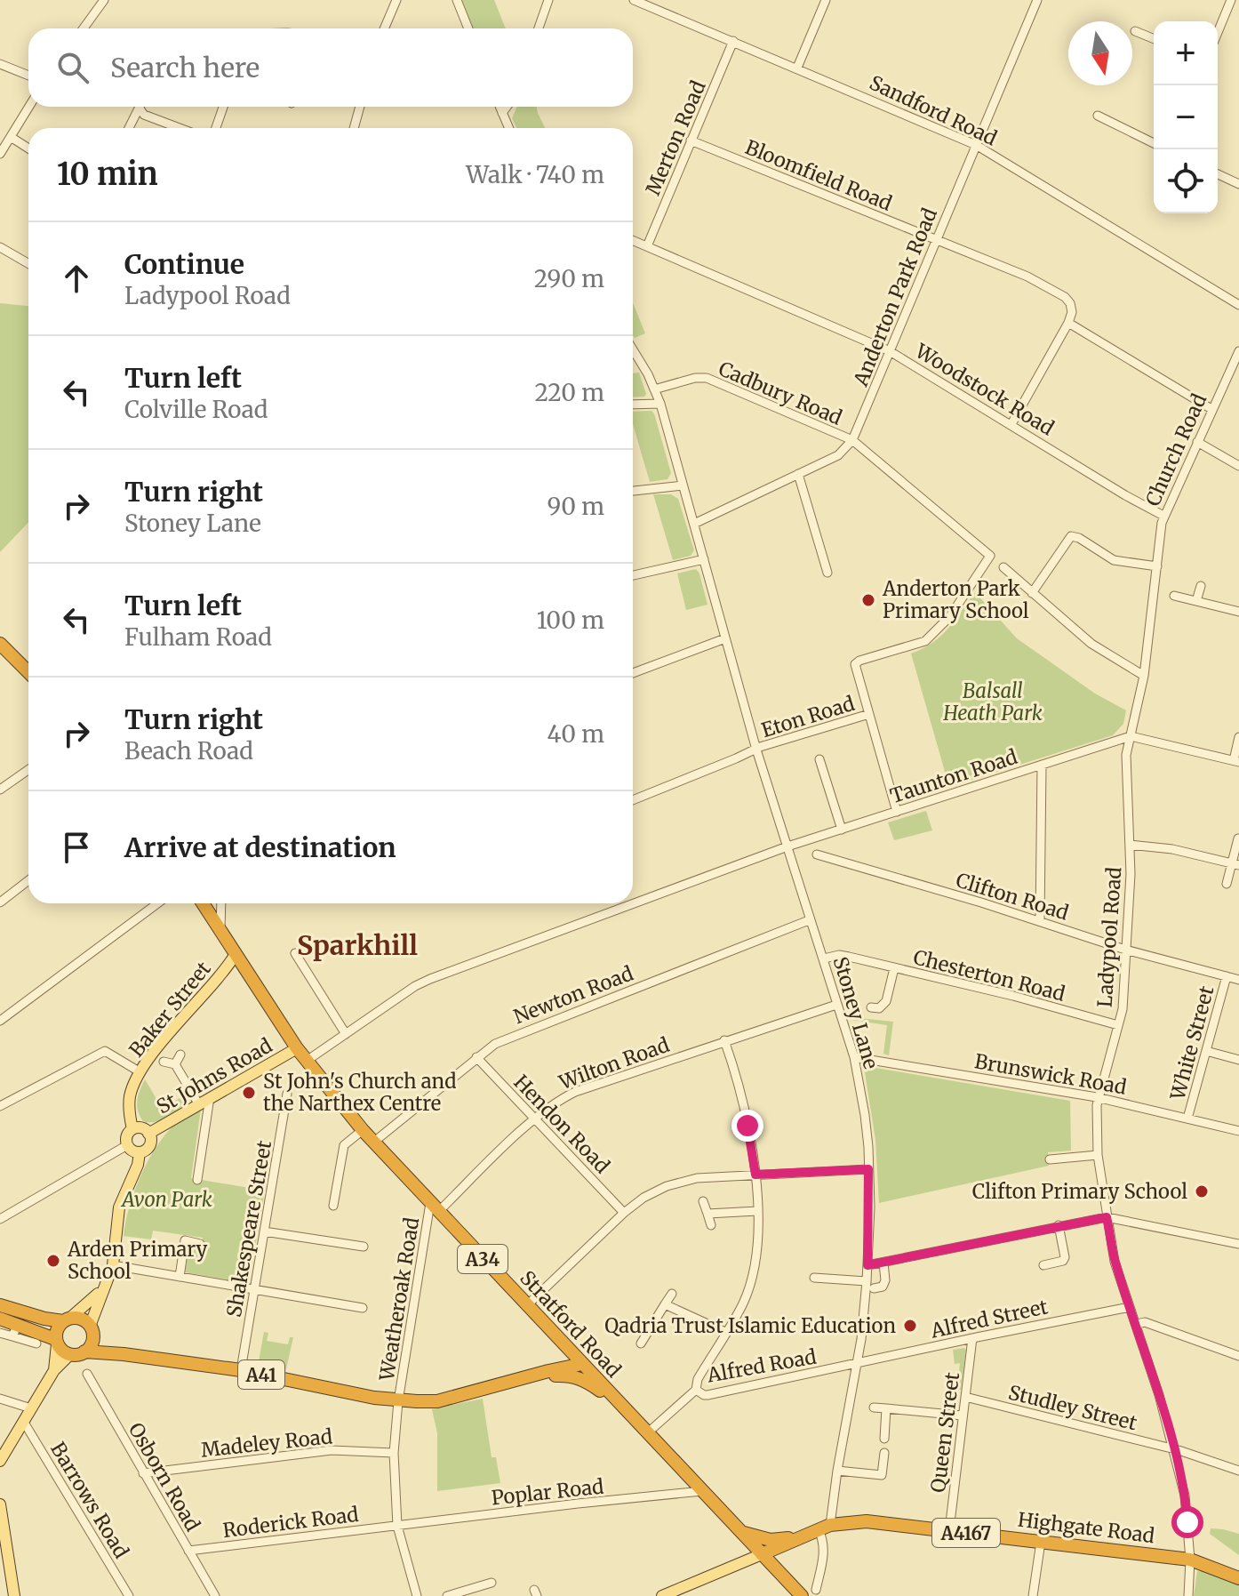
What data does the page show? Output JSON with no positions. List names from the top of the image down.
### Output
{
  "streets": {
    "highway": [
      "A34",
      "Stratford Road",
      "A41",
      "Highgate Road",
      "A4167"
    ],
    "main road": ["Baker Street", "St Johns Road"],
    "street": [
      "Sandford Road",
      "Merton Road",
      "Bloomfield Road",
      "Anderton Park Road",
      "Woodstock Road",
      "Cadbury Road",
      "Church Road",
      "Eton Road",
      "Taunton Road",
      "Clifton Road",
      "Ladypool Road",
      "Chesterton Road",
      "Newton Road",
      "Stoney Lane",
      "White Street",
      "Wilton Road",
      "Brunswick Road",
      "Hendon Road",
      "Shakespeare Street",
      "Weatheroak Road",
      "Alfred Street",
      "Alfred Road",
      "Studley Street",
      "Queen Street",
      "Madeley Road",
      "Osborn Road",
      "Poplar Road",
      "Barrows Road",
      "Roderick Road"
    ]
  },
  "crossings": [
    ["Sandford Road", "Merton Road"],
    ["Sandford Road", "Anderton Park Road"],
    ["Merton Road", "Bloomfield Road"],
    ["Merton Road", "Woodstock Road"],
    ["Bloomfield Road", "Anderton Park Road"],
    ["Anderton Park Road", "Woodstock Road"],
    ["Anderton Park Road", "Cadbury Road"],
    ["Anderton Park Road", "Stoney Lane"],
    ["Woodstock Road", "Church Road"],
    ["Cadbury Road", "Eton Road"],
    ["Cadbury Road", "Stoney Lane"],
    ["Church Road", "Ladypool Road"],
    ["Eton Road", "Stoney Lane"],
    ["Taunton Road", "Ladypool Road"],
    ["Taunton Road", "Stoney Lane"],
    ["Taunton Road", "Stratford Road"],
    ["Clifton Road", "Ladypool Road"],
    ["Clifton Road", "White Street"],
    ["Ladypool Road", "Chesterton Road"],
    ["Ladypool Road", "Brunswick Road"],
    ["Ladypool Road", "Alfred Street"],
    ["Ladypool Road", "Studley Street"],
    ["Ladypool Road", "Highgate Road"],
    ["Chesterton Road", "Stoney Lane"],
    ["Newton Road", "Stoney Lane"],
    ["Newton Road", "Hendon Road"],
    ["Newton Road", "Stratford Road"],
    ["Baker Street", "St Johns Road"],
    ["Baker Street", "Stratford Road"],
    ["Stoney Lane", "Wilton Road"],
    ["Stoney Lane", "Brunswick Road"],
    ["Stoney Lane", "Alfred Street"],
    ["Stoney Lane", "Alfred Road"],
    ["Stoney Lane", "Highgate Road"],
    ["White Street", "Brunswick Road"],
    ["Wilton Road", "Hendon Road"],
    ["Wilton Road", "Weatheroak Road"],
    ["Wilton Road", "Stratford Road"],
    ["St Johns Road", "Stratford Road"],
    ["Shakespeare Street", "A41"],
    ["Weatheroak Road", "Stratford Road"],
    ["Weatheroak Road", "A41"],
    ["Weatheroak Road", "Madeley Road"],
    ["Weatheroak Road", "Poplar Road"],
    ["Weatheroak Road", "Roderick Road"],
    ["Alfred Street", "Alfred Road"],
    ["Alfred Street", "Queen Street"],
    ["Stratford Road", "Alfred Road"],
    ["Stratford Road", "A41"],
    ["Stratford Road", "Poplar Road"],
    ["Stratford Road", "Highgate Road"],
    ["Studley Street", "Queen Street"],
    ["Queen Street", "Highgate Road"],
    ["Madeley Road", "Osborn Road"],
    ["Osborn Road", "Roderick Road"],
    ["Poplar Road", "Roderick Road"]
  ],
  "districts": ["Sparkhill"],
  "parks": ["Balsall Heath Park", "Avon Park"],
  "places": [
    "Anderton Park Primary School",
    "St John's Church and the Narthex Centre",
    "Clifton Primary School",
    "Arden Primary School",
    "Qadria Trust Islamic Education"
  ],
  "north": "bottom",
  "page": {
    "map_buttons": ["+", "−"],
    "search": "Search here",
    "heading": ["10 min", "Walk · 740 m"],
    "list": [
      ["Continue", "Ladypool Road", "290 m"],
      ["Turn left", "Colville Road", "220 m"],
      ["Turn right", "Stoney Lane", "90 m"],
      ["Turn left", "Fulham Road", "100 m"],
      ["Turn right", "Beach Road", "40 m"],
      "Arrive at destination"
    ]
  }
}
